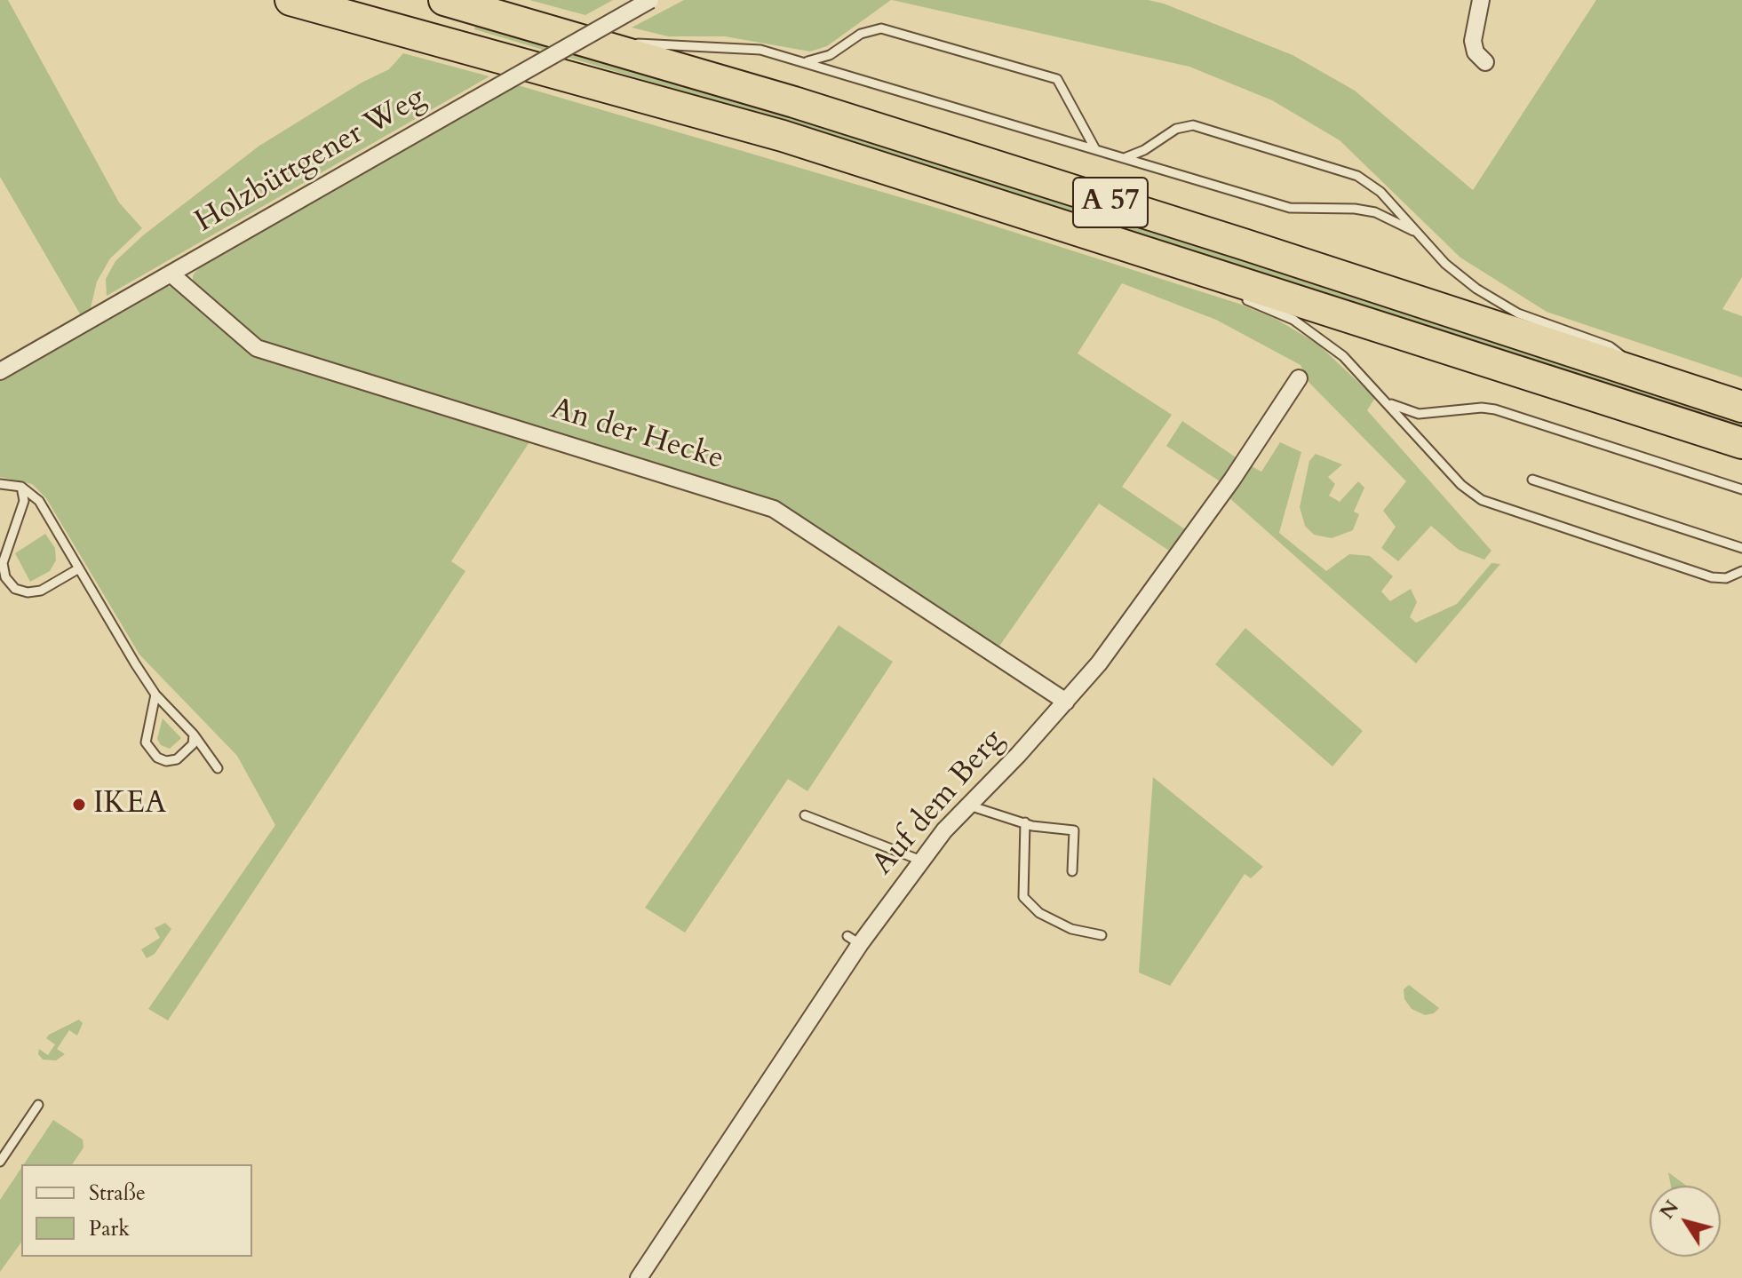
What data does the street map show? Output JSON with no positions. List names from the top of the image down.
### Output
{
  "streets": {
    "highway": ["A 57"],
    "street": ["Holzbüttgener Weg", "An der Hecke", "Auf dem Berg"]
  },
  "crossings": [
    ["Holzbüttgener Weg", "An der Hecke"],
    ["An der Hecke", "Auf dem Berg"]
  ],
  "places": ["IKEA"],
  "legend": ["Straße", "Park"],
  "north": "top left"
}
